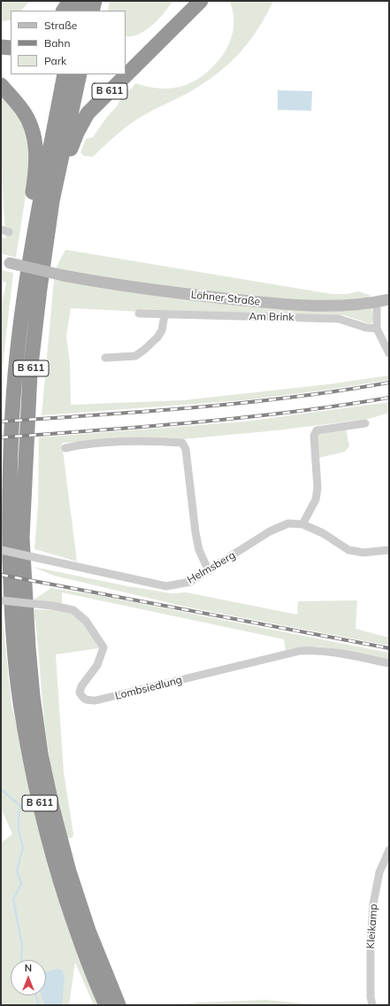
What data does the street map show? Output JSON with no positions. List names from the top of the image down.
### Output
{
  "streets": {
    "highway": ["B 611"],
    "main road": ["Löhner Straße"],
    "street": [
      "Am Brink",
      "Helmsberg",
      "Lombsiedlung",
      "Kleikamp"
    ]
  },
  "legend": ["Straße", "Bahn", "Park"],
  "north": "top"
}
